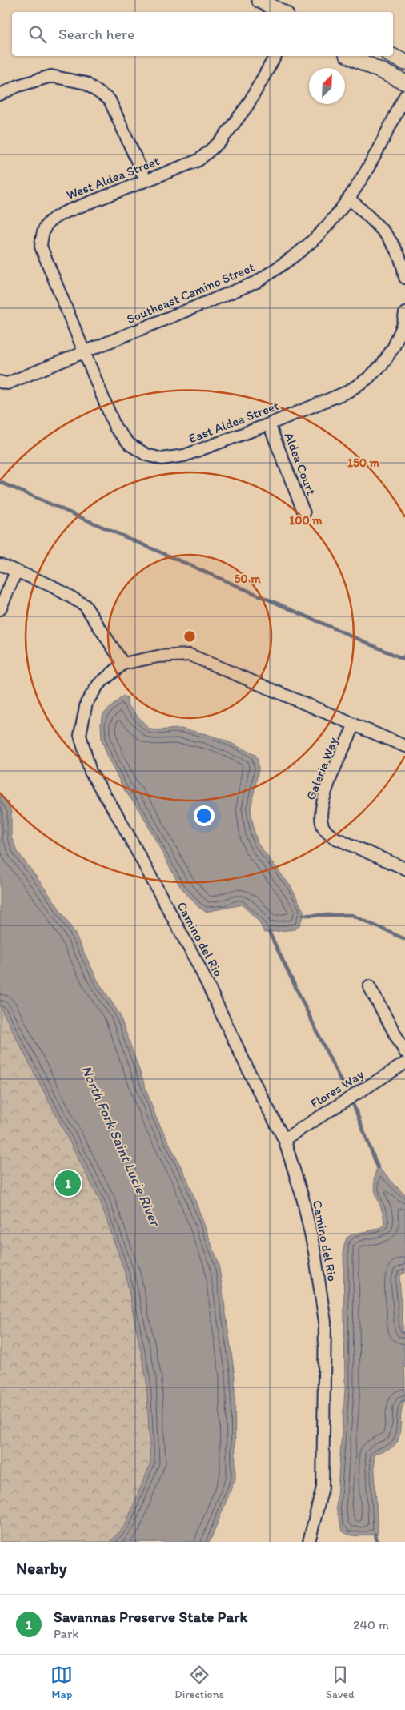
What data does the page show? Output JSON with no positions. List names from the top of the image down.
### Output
{
  "streets": {
    "street": [
      "West Aldea Street",
      "Southeast Camino Street",
      "East Aldea Street",
      "Aldea Court",
      "Galeria Way",
      "Camino del Rio",
      "Flores Way"
    ]
  },
  "crossings": [
    ["West Aldea Street", "Southeast Camino Street"],
    ["West Aldea Street", "East Aldea Street"],
    ["Southeast Camino Street", "East Aldea Street"],
    ["East Aldea Street", "Aldea Court"],
    ["Galeria Way", "Camino del Rio"],
    ["Camino del Rio", "Flores Way"]
  ],
  "water": ["North Fork Saint Lucie River"],
  "north": "top right",
  "page": {
    "search": "Search here",
    "pins": "1",
    "heading": "Nearby",
    "list": [
      {
        "mark": "1",
        "name": "Savannas Preserve State Park",
        "note": "Park",
        "value": "240 m"
      }
    ],
    "nav": ["Map", "Directions", "Saved"]
  },
  "rings": ["150 m", "100 m", "50 m"]
}
